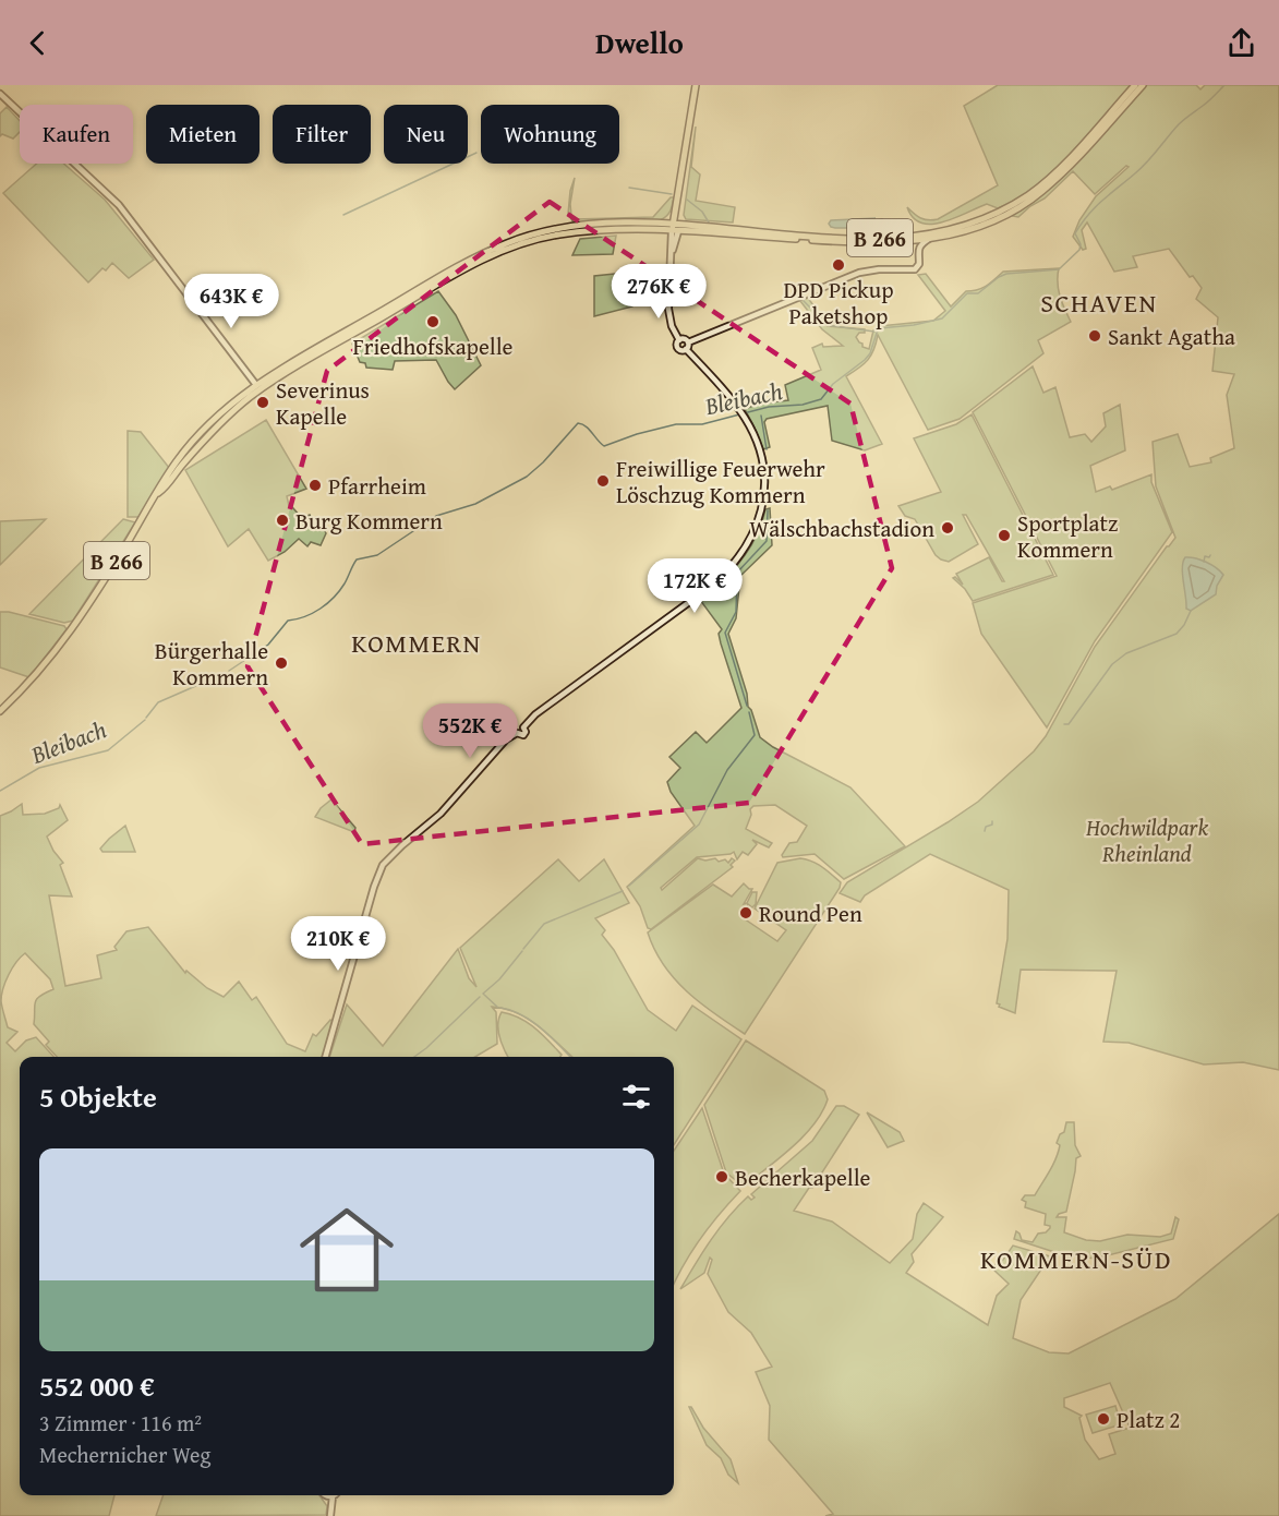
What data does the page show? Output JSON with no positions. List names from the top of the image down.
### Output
{
  "streets": {
    "main road": ["B 266"]
  },
  "districts": ["SCHAVEN", "KOMMERN", "KOMMERN-SÜD"],
  "water": ["Bleibach"],
  "parks": ["Hochwildpark Rheinland"],
  "places": [
    "DPD Pickup Paketshop",
    "Friedhofskapelle",
    "Sankt Agatha",
    "Severinus Kapelle",
    "Freiwillige Feuerwehr Löschzug Kommern",
    "Pfarrheim",
    "Burg Kommern",
    "Wälschbachstadion",
    "Sportplatz Kommern",
    "Bürgerhalle Kommern",
    "Round Pen",
    "Becherkapelle",
    "Platz 2"
  ],
  "page": {
    "header": "Dwello",
    "chip": [
      "Kaufen",
      "Mieten",
      "Filter",
      "Neu",
      "Wohnung"
    ],
    "price": [
      "276K €",
      "643K €",
      "172K €",
      "552K €",
      "210K €"
    ],
    "heading": "5 Objekte",
    "list": [
      {
        "name": "552 000 €",
        "note": "3 Zimmer · 116 m² · Mechernicher Weg"
      }
    ]
  }
}
